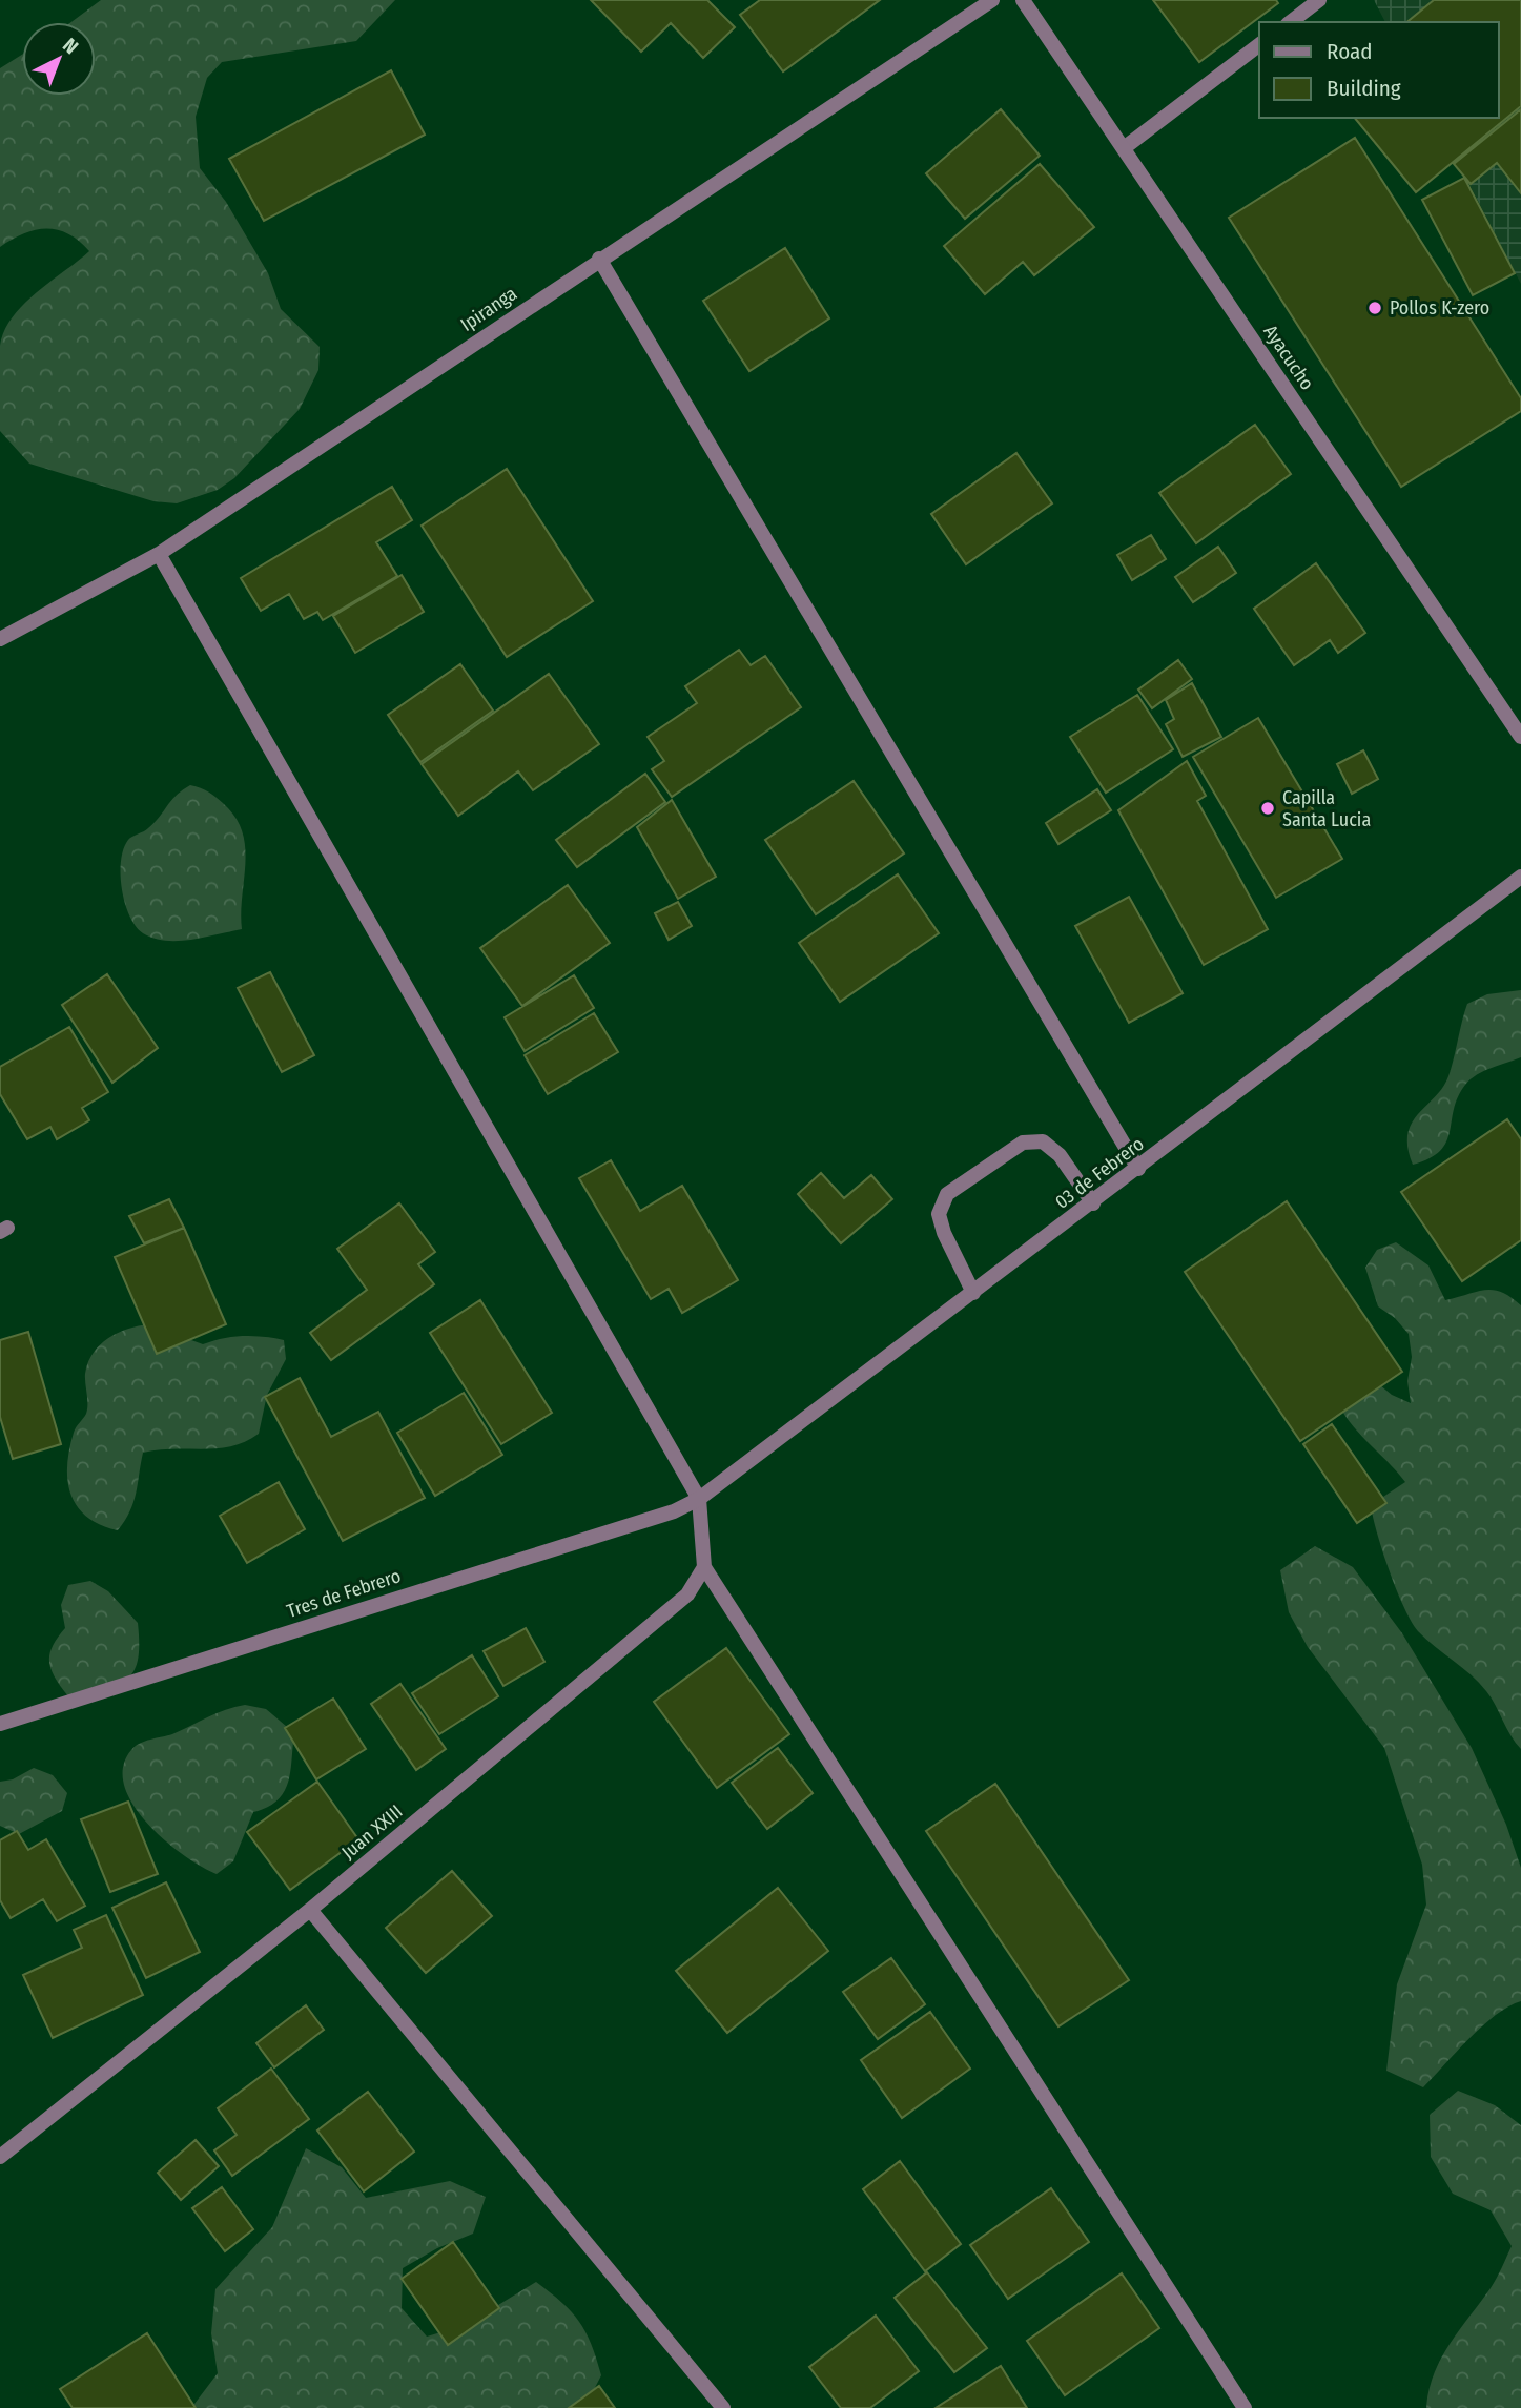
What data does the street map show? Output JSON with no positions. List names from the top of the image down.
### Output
{
  "streets": {
    "street": [
      "Ipiranga",
      "Ayacucho",
      "03 de Febrero",
      "Tres de Febrero",
      "Juan XXIII"
    ]
  },
  "crossings": [
    ["03 de Febrero", "Tres de Febrero"]
  ],
  "places": ["Pollos K-zero", "Capilla Santa Lucia"],
  "legend": ["Road", "Building"],
  "north": "top right"
}
